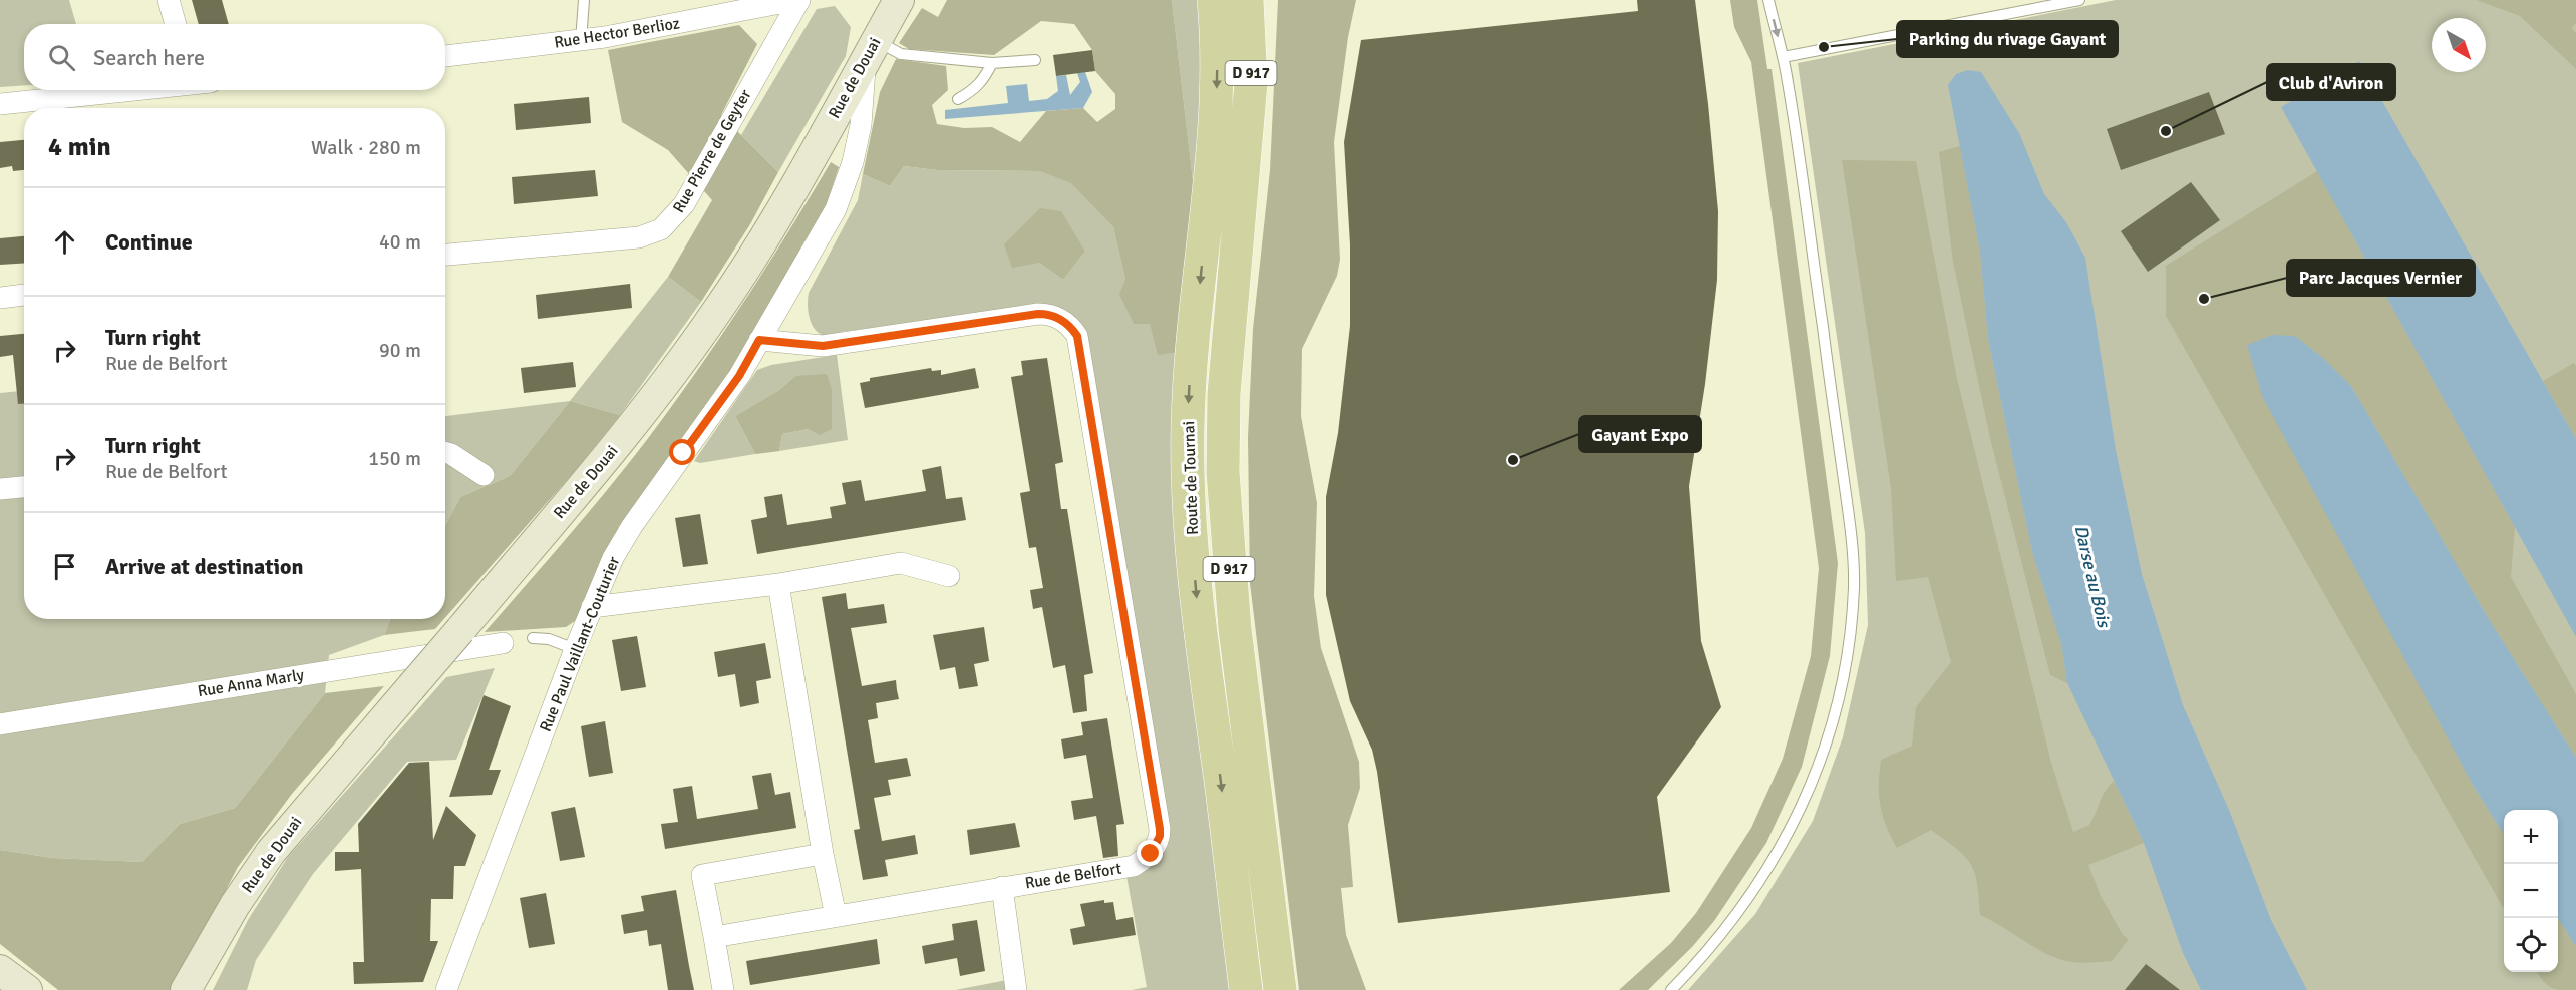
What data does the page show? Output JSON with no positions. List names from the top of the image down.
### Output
{
  "streets": {
    "main road": ["D 917", "Route de Tournai"],
    "street": [
      "Rue Hector Berlioz",
      "Rue de Douai",
      "Rue Pierre de Geyter",
      "Rue Paul Vaillant-Couturier",
      "Rue Anna Marly",
      "Rue de Belfort"
    ]
  },
  "crossings": [
    ["Rue Hector Berlioz", "Rue Pierre de Geyter"],
    ["Rue de Douai", "Rue Paul Vaillant-Couturier"],
    ["Rue Paul Vaillant-Couturier", "Rue de Belfort"]
  ],
  "water": ["Darse au Bois"],
  "places": [
    "Parking du rivage Gayant",
    "Club d'Aviron",
    "Parc Jacques Vernier",
    "Gayant Expo"
  ],
  "north": "bottom right",
  "page": {
    "search": "Search here",
    "heading": ["4 min", "Walk · 280 m"],
    "list": [
      ["Continue", "40 m"],
      ["Turn right", "Rue de Belfort", "90 m"],
      ["Turn right", "Rue de Belfort", "150 m"],
      "Arrive at destination"
    ],
    "map_buttons": ["+", "−"]
  }
}
